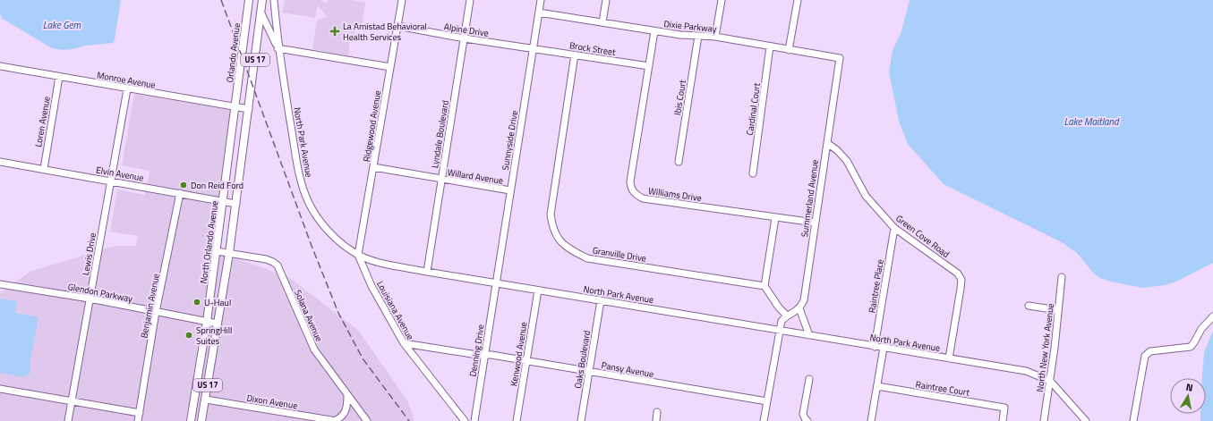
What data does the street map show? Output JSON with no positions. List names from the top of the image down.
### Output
{
  "streets": {
    "main road": ["Orlando Avenue", "US 17", "North Orlando Avenue"],
    "street": [
      "Dixie Parkway",
      "Alpine Drive",
      "Brock Street",
      "Monroe Avenue",
      "Ibis Court",
      "Cardinal Court",
      "Loren Avenue",
      "Ridgewood Avenue",
      "Lyndale Boulevard",
      "Sunnyside Drive",
      "North Park Avenue",
      "Elvin Avenue",
      "Willard Avenue",
      "Williams Drive",
      "Summerland Avenue",
      "Green Cove Road",
      "Lewis Drive",
      "Granville Drive",
      "Raintree Place",
      "Glendon Parkway",
      "Benjamin Avenue",
      "Louisiana Avenue",
      "Solana Avenue",
      "North New York Avenue",
      "Denning Drive",
      "Kenwood Avenue",
      "Oaks Boulevard",
      "Pansy Avenue",
      "Raintree Court",
      "Dixon Avenue"
    ]
  },
  "crossings": [
    ["Dixie Parkway", "Ibis Court"],
    ["Dixie Parkway", "Cardinal Court"],
    ["Dixie Parkway", "Sunnyside Drive"],
    ["Dixie Parkway", "Williams Drive"],
    ["Dixie Parkway", "Summerland Avenue"],
    ["Alpine Drive", "Brock Street"],
    ["Alpine Drive", "Ridgewood Avenue"],
    ["Alpine Drive", "Lyndale Boulevard"],
    ["Alpine Drive", "Sunnyside Drive"],
    ["Brock Street", "Sunnyside Drive"],
    ["Brock Street", "Williams Drive"],
    ["Brock Street", "Granville Drive"],
    ["Orlando Avenue", "Monroe Avenue"],
    ["Orlando Avenue", "North Orlando Avenue"],
    ["US 17", "Monroe Avenue"],
    ["US 17", "North Park Avenue"],
    ["US 17", "Elvin Avenue"],
    ["US 17", "Glendon Parkway"],
    ["US 17", "Solana Avenue"],
    ["US 17", "Dixon Avenue"],
    ["Monroe Avenue", "Loren Avenue"],
    ["Monroe Avenue", "North Orlando Avenue"],
    ["Monroe Avenue", "Lewis Drive"],
    ["Loren Avenue", "Elvin Avenue"],
    ["Ridgewood Avenue", "North Park Avenue"],
    ["Ridgewood Avenue", "Willard Avenue"],
    ["Ridgewood Avenue", "Louisiana Avenue"],
    ["Lyndale Boulevard", "North Park Avenue"],
    ["Lyndale Boulevard", "Willard Avenue"],
    ["Sunnyside Drive", "North Park Avenue"],
    ["Sunnyside Drive", "Willard Avenue"],
    ["Sunnyside Drive", "Denning Drive"],
    ["North Park Avenue", "Green Cove Road"],
    ["North Park Avenue", "Raintree Place"],
    ["North Park Avenue", "Louisiana Avenue"],
    ["North Park Avenue", "North New York Avenue"],
    ["North Park Avenue", "Denning Drive"],
    ["North Park Avenue", "Kenwood Avenue"],
    ["North Park Avenue", "Oaks Boulevard"],
    ["Elvin Avenue", "North Orlando Avenue"],
    ["Elvin Avenue", "Lewis Drive"],
    ["Elvin Avenue", "Benjamin Avenue"],
    ["Williams Drive", "Summerland Avenue"],
    ["Summerland Avenue", "Green Cove Road"],
    ["Green Cove Road", "Raintree Place"],
    ["North Orlando Avenue", "Glendon Parkway"],
    ["North Orlando Avenue", "Solana Avenue"],
    ["Lewis Drive", "Glendon Parkway"],
    ["Glendon Parkway", "Benjamin Avenue"],
    ["Louisiana Avenue", "Pansy Avenue"],
    ["Denning Drive", "Pansy Avenue"],
    ["Kenwood Avenue", "Pansy Avenue"],
    ["Oaks Boulevard", "Pansy Avenue"]
  ],
  "water": ["Lake Gem", "Lake Maitland"],
  "places": {
    "health": ["La Amistad Behavioral Health Services"],
    "other": ["Don Reid Ford", "U-Haul", "SpringHill Suites"]
  },
  "north": "top"
}
